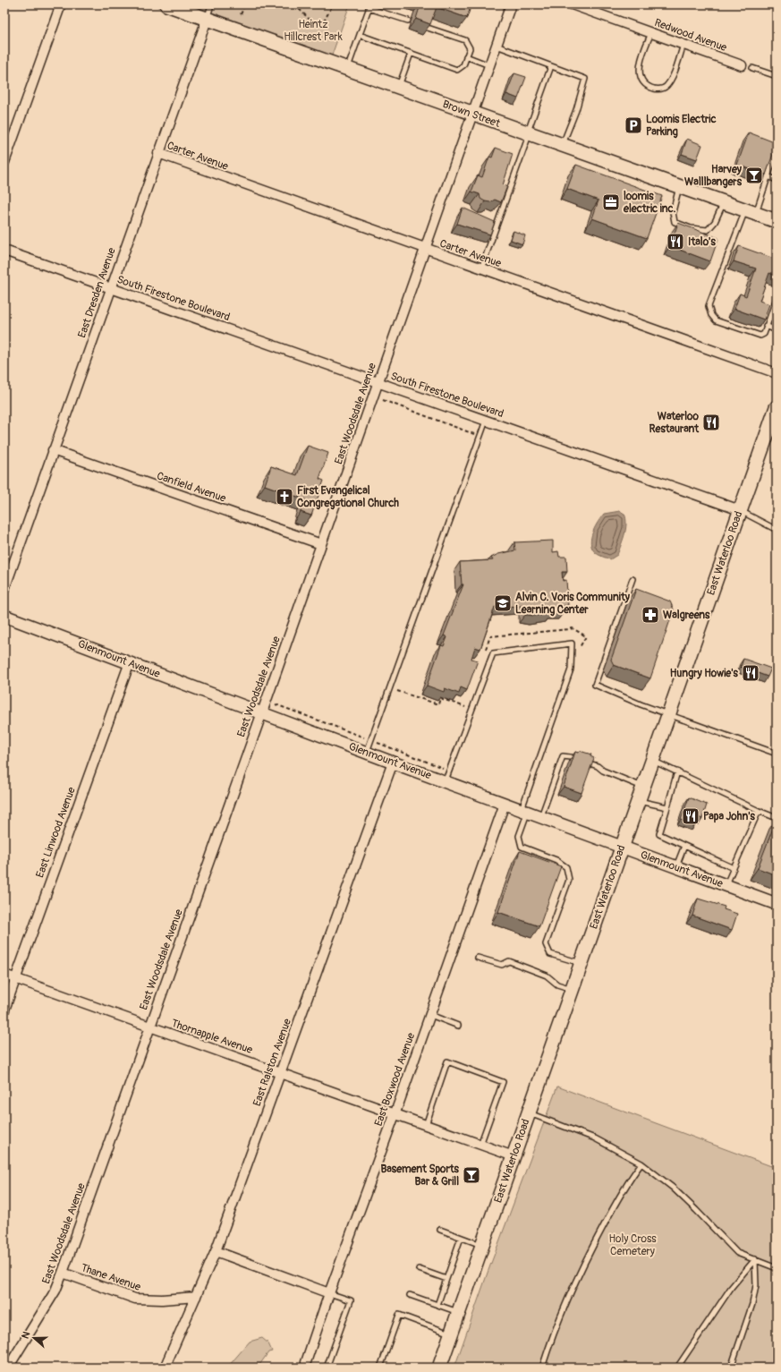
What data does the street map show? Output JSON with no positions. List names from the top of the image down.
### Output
{
  "streets": {
    "main road": ["Brown Street", "East Waterloo Road"],
    "street": [
      "Redwood Avenue",
      "Carter Avenue",
      "East Dresden Avenue",
      "South Firestone Boulevard",
      "East Woodsdale Avenue",
      "Canfield Avenue",
      "Glenmount Avenue",
      "East Linwood Avenue",
      "Thornapple Avenue",
      "East Ralston Avenue",
      "East Boxwood Avenue",
      "Thane Avenue"
    ]
  },
  "crossings": [
    ["Brown Street", "East Dresden Avenue"],
    ["Brown Street", "East Woodsdale Avenue"],
    ["Carter Avenue", "East Dresden Avenue"],
    ["Carter Avenue", "East Woodsdale Avenue"],
    ["East Dresden Avenue", "South Firestone Boulevard"],
    ["East Dresden Avenue", "Canfield Avenue"],
    ["South Firestone Boulevard", "East Woodsdale Avenue"],
    ["South Firestone Boulevard", "East Waterloo Road"],
    ["East Woodsdale Avenue", "Canfield Avenue"],
    ["East Woodsdale Avenue", "Glenmount Avenue"],
    ["East Woodsdale Avenue", "Thornapple Avenue"],
    ["East Woodsdale Avenue", "Thane Avenue"],
    ["East Waterloo Road", "Glenmount Avenue"],
    ["East Waterloo Road", "Thornapple Avenue"],
    ["Glenmount Avenue", "East Linwood Avenue"],
    ["Glenmount Avenue", "East Ralston Avenue"],
    ["Glenmount Avenue", "East Boxwood Avenue"],
    ["East Linwood Avenue", "Thornapple Avenue"],
    ["Thornapple Avenue", "East Ralston Avenue"],
    ["Thornapple Avenue", "East Boxwood Avenue"],
    ["East Ralston Avenue", "Thane Avenue"]
  ],
  "parks": ["Heintz Hillcrest Park", "Holy Cross Cemetery"],
  "places": {
    "parking": ["Loomis Electric Parking"],
    "bar": ["Harvey Walllbangers", "Basement Sports Bar & Grill"],
    "office": ["loomis electric inc."],
    "restaurant": [
      "Italo's",
      "Waterloo Restaurant",
      "Hungry Howie's",
      "Papa John's"
    ],
    "church": ["First Evangelical Congregational Church"],
    "school or university": ["Alvin C. Voris Community Learning Center"],
    "pharmacy": ["Walgreens"]
  },
  "north": "left"
}
